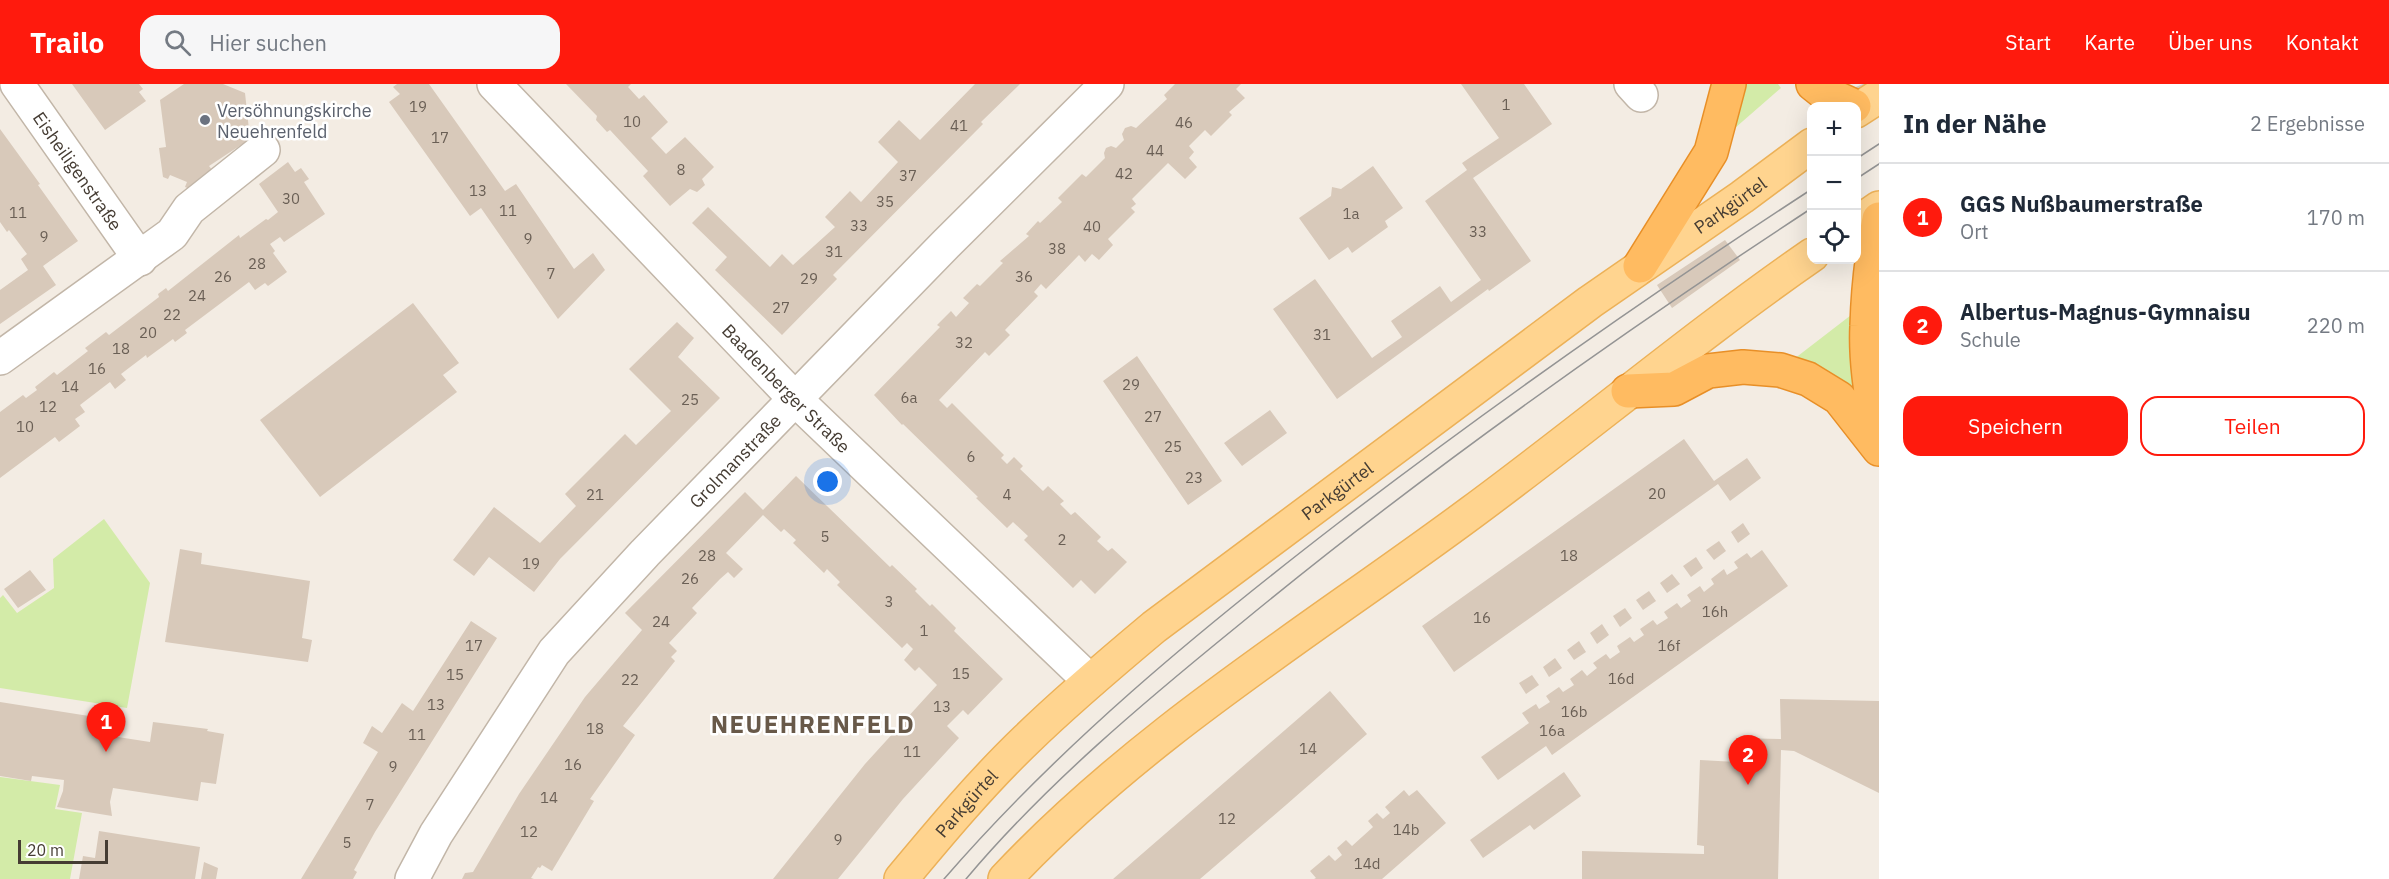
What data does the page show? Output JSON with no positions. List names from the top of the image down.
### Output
{
  "streets": {
    "main road": ["Parkgürtel"],
    "street": ["Eisheiligenstraße", "Baadenberger Straße", "Grolmanstraße"]
  },
  "crossings": [
    ["Parkgürtel", "Baadenberger Straße"],
    ["Baadenberger Straße", "Grolmanstraße"]
  ],
  "districts": ["NEUEHRENFELD"],
  "places": ["Versöhnungskirche Neuehrenfeld"],
  "house_numbers": [
    "1",
    "19",
    "10",
    "46",
    "41",
    "17",
    "44",
    "8",
    "42",
    "37",
    "13",
    "30",
    "35",
    "11",
    "11",
    "1a",
    "33",
    "40",
    "33",
    "9",
    "9",
    "38",
    "31",
    "28",
    "7",
    "26",
    "36",
    "29",
    "24",
    "27",
    "22",
    "20",
    "31",
    "32",
    "18",
    "16",
    "29",
    "14",
    "6a",
    "25",
    "12",
    "27",
    "10",
    "25",
    "6",
    "23",
    "20",
    "21",
    "4",
    "5",
    "2",
    "28",
    "18",
    "19",
    "26",
    "3",
    "16h",
    "16",
    "24",
    "1",
    "17",
    "16f",
    "15",
    "15",
    "16d",
    "22",
    "13",
    "13",
    "16b",
    "18",
    "16a",
    "11",
    "14",
    "11",
    "16",
    "9",
    "14",
    "7",
    "12",
    "14b",
    "12",
    "9",
    "5",
    "14d"
  ],
  "scale_bar": "20 m",
  "page": {
    "header": "Trailo",
    "search": "Hier suchen",
    "nav": [
      "Start",
      "Karte",
      "Über uns",
      "Kontakt"
    ],
    "heading": ["In der Nähe", "2 Ergebnisse"],
    "map_buttons": ["+", "−"],
    "list": [
      {
        "mark": "1",
        "name": "GGS Nußbaumerstraße",
        "note": "Ort",
        "value": "170 m"
      },
      {
        "mark": "2",
        "name": "Albertus-Magnus-Gymnaisu",
        "note": "Schule",
        "value": "220 m"
      }
    ],
    "buttons": ["Speichern", "Teilen"],
    "pins": ["1", "2"],
    "scale": "20 m"
  }
}
